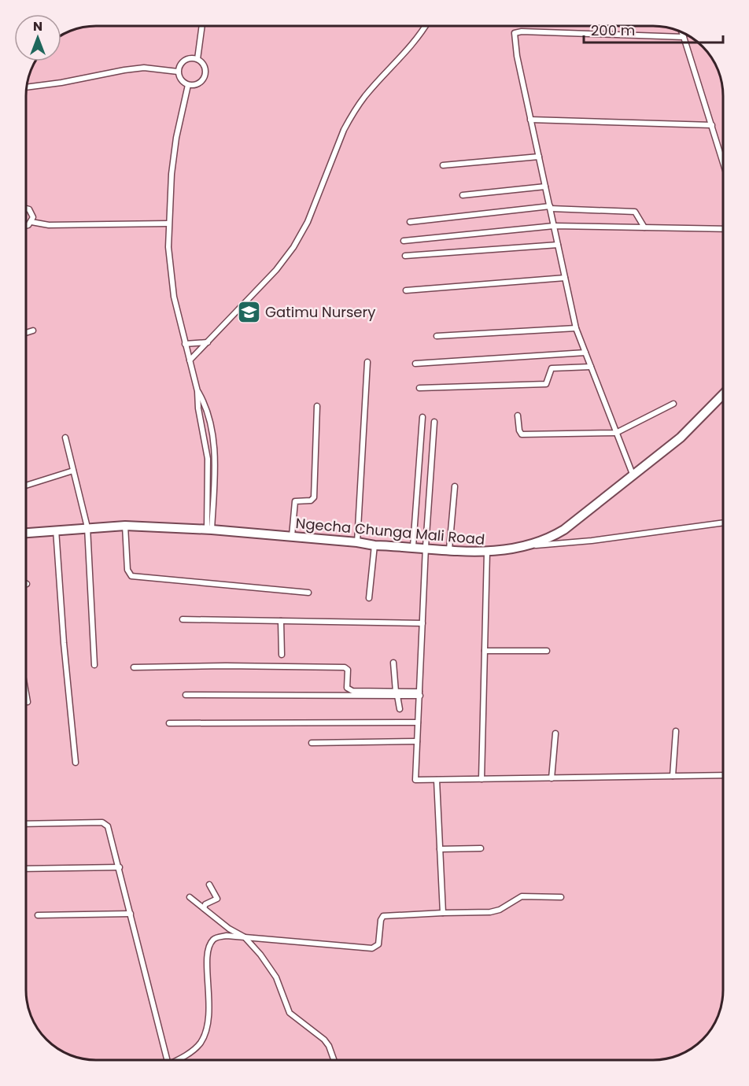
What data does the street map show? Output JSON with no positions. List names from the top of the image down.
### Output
{
  "streets": {
    "main road": ["Ngecha Chunga Mali Road"]
  },
  "places": {
    "school or university": ["Gatimu Nursery"]
  },
  "scale_bar": "200 m",
  "north": "top"
}
